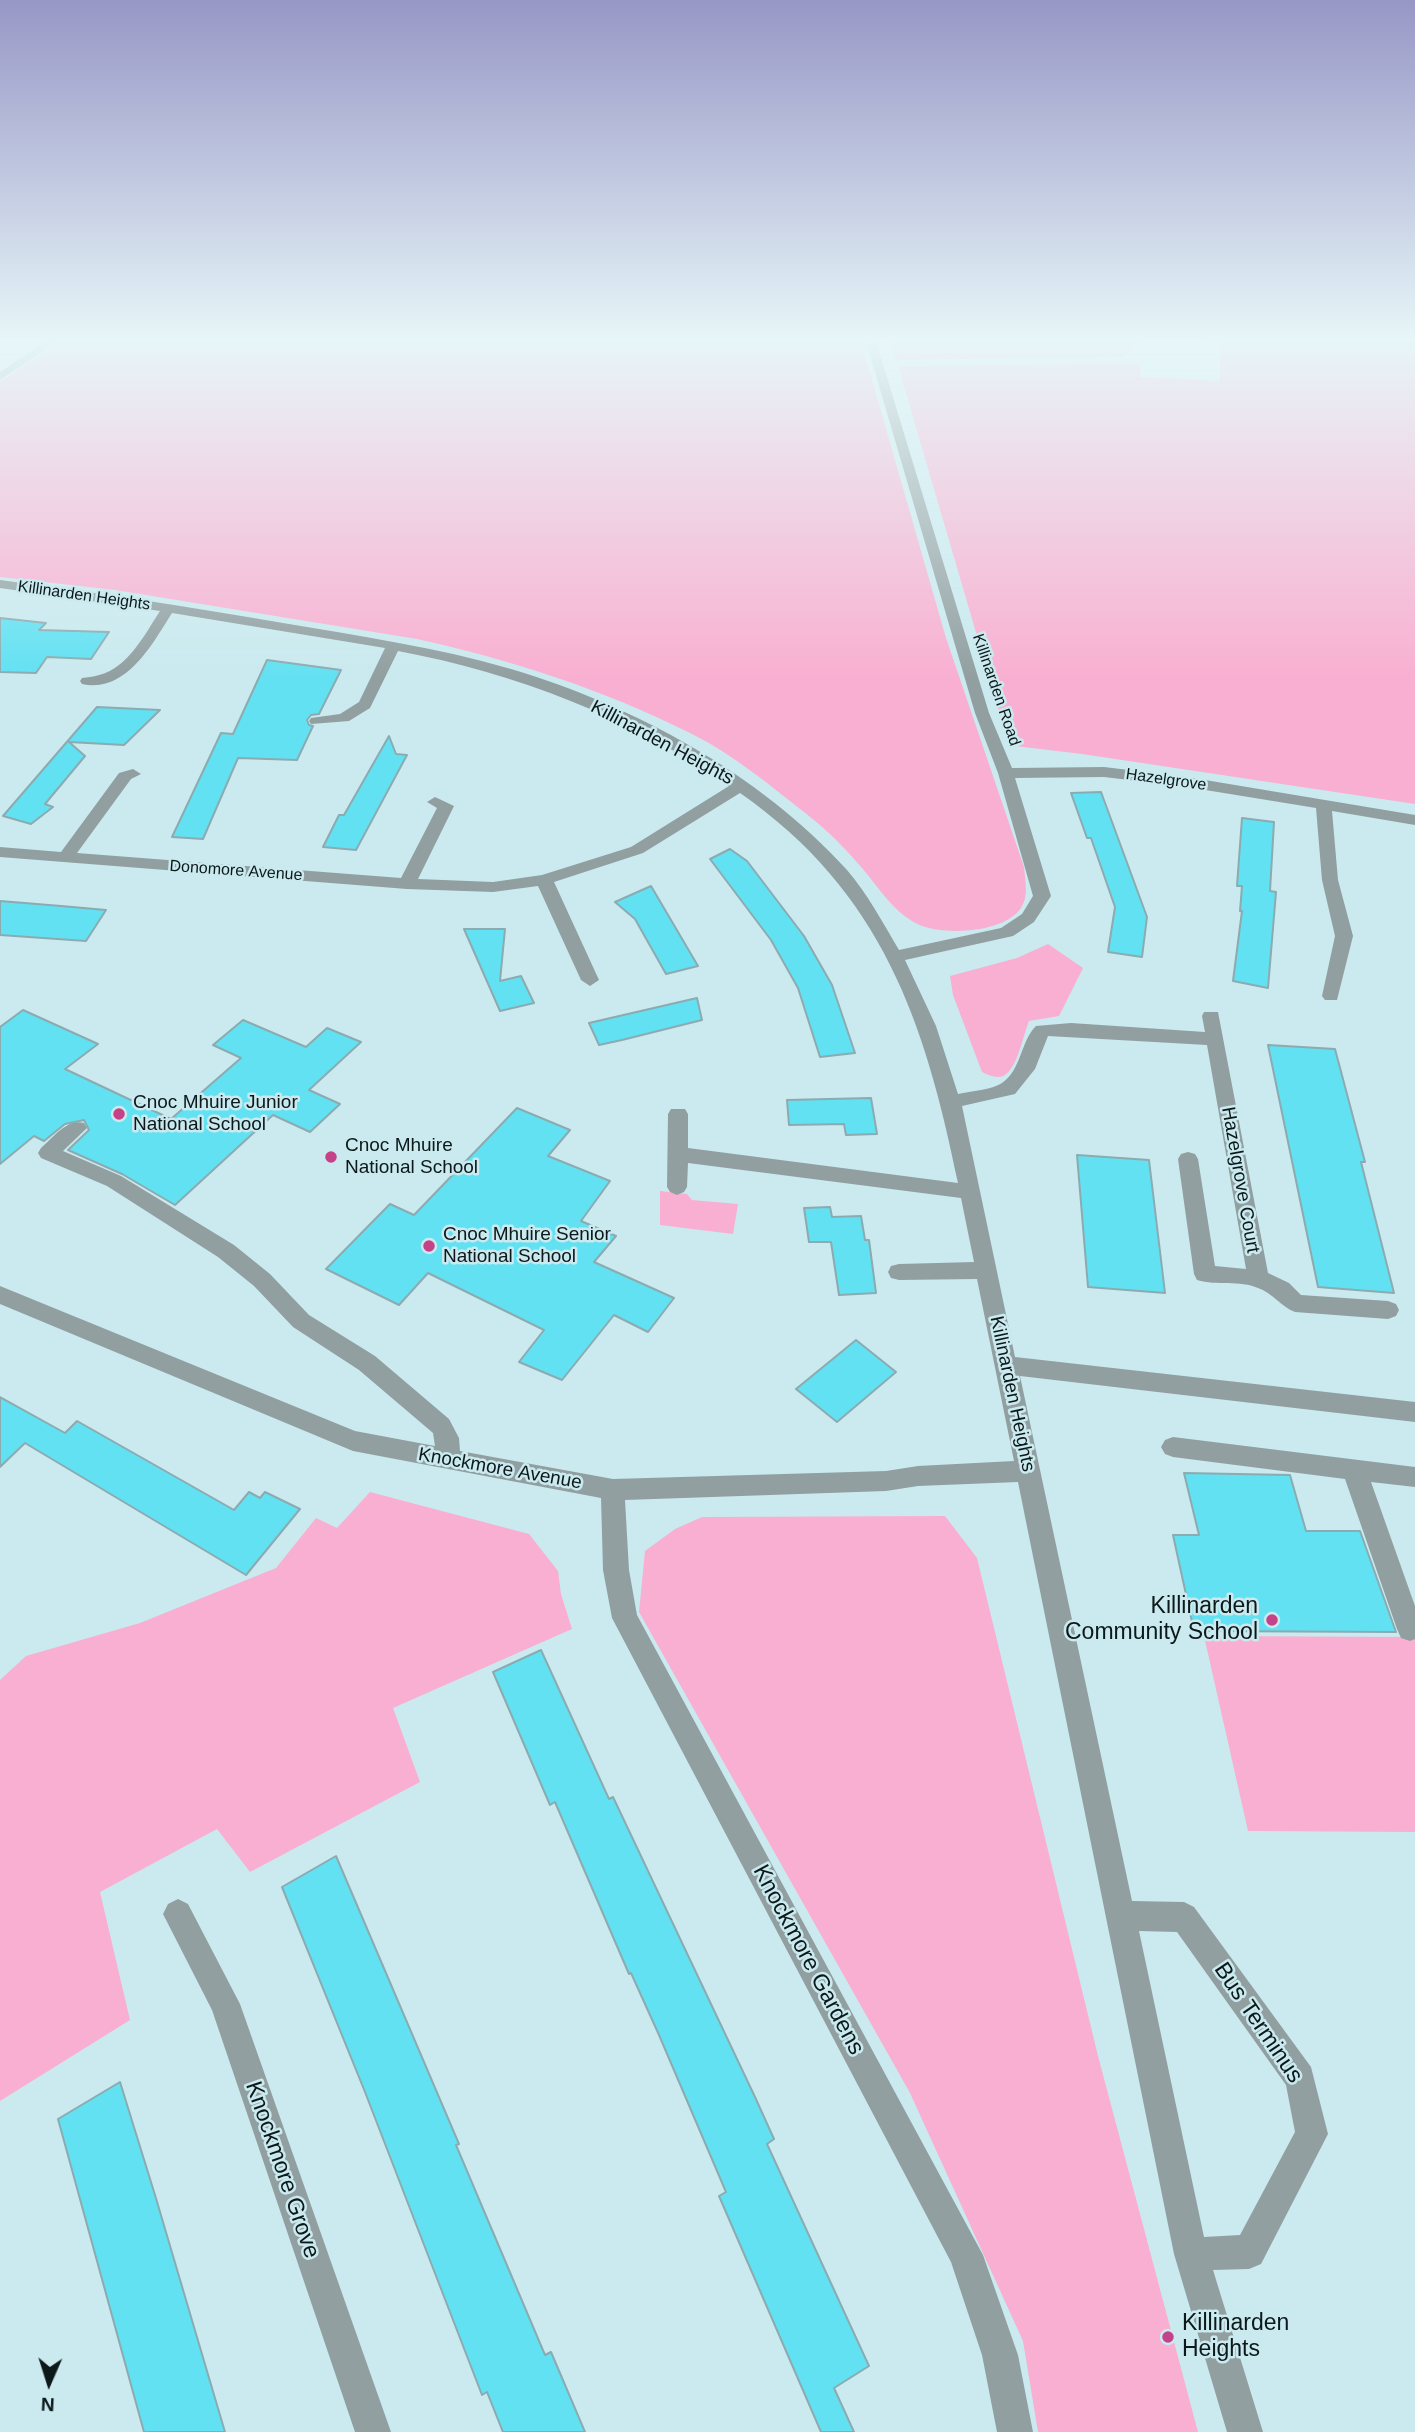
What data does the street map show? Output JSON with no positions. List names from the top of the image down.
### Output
{
  "streets": {
    "street": [
      "Killinarden Heights",
      "Killinarden Road",
      "Hazelgrove",
      "Donomore Avenue",
      "Hazelgrove Court",
      "Knockmore Avenue",
      "Knockmore Gardens",
      "Bus Terminus",
      "Knockmore Grove"
    ]
  },
  "crossings": [
    ["Killinarden Heights", "Killinarden Road"],
    ["Killinarden Heights", "Donomore Avenue"],
    ["Killinarden Heights", "Knockmore Avenue"],
    ["Killinarden Heights", "Bus Terminus"],
    ["Killinarden Road", "Hazelgrove"],
    ["Knockmore Avenue", "Knockmore Gardens"]
  ],
  "places": [
    "Cnoc Mhuire Junior National School",
    "Cnoc Mhuire National School",
    "Cnoc Mhuire Senior National School",
    "Killinarden Community School",
    "Killinarden Heights"
  ],
  "north": "bottom"
}
